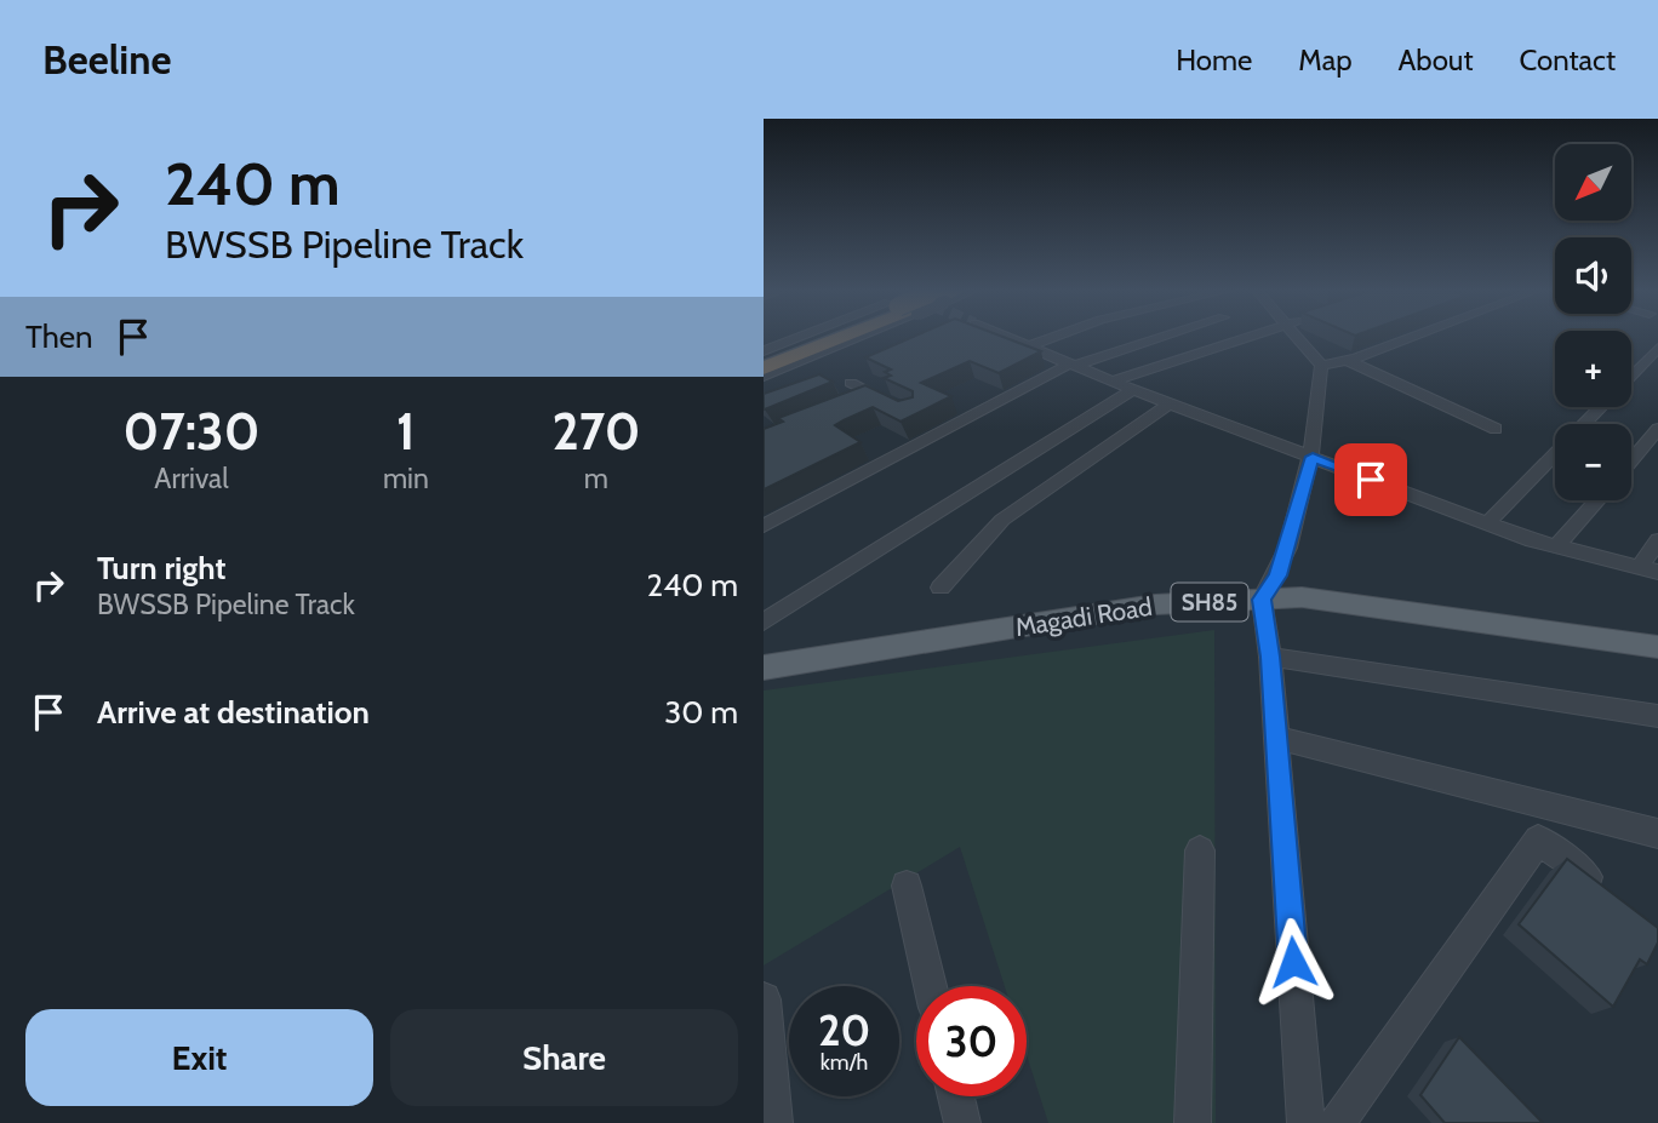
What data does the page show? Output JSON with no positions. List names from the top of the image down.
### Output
{
  "streets": {
    "main road": ["SH85", "Magadi Road"]
  },
  "north": "bottom left",
  "page": {
    "header": "Beeline",
    "nav": [
      "Home",
      "Map",
      "About",
      "Contact"
    ],
    "turn": ["240 m", "BWSSB Pipeline Track"],
    "map_buttons": ["+", "−"],
    "then": "Then",
    "eta": [
      "07:30",
      "Arrival",
      "1",
      "min",
      "270",
      "m"
    ],
    "list": [
      {
        "name": "Turn right",
        "note": "BWSSB Pipeline Track",
        "value": "240 m"
      },
      {
        "name": "Arrive at destination",
        "value": "30 m"
      }
    ],
    "speed": "20 km/h",
    "limit": "30",
    "buttons": ["Exit", "Share"]
  }
}
